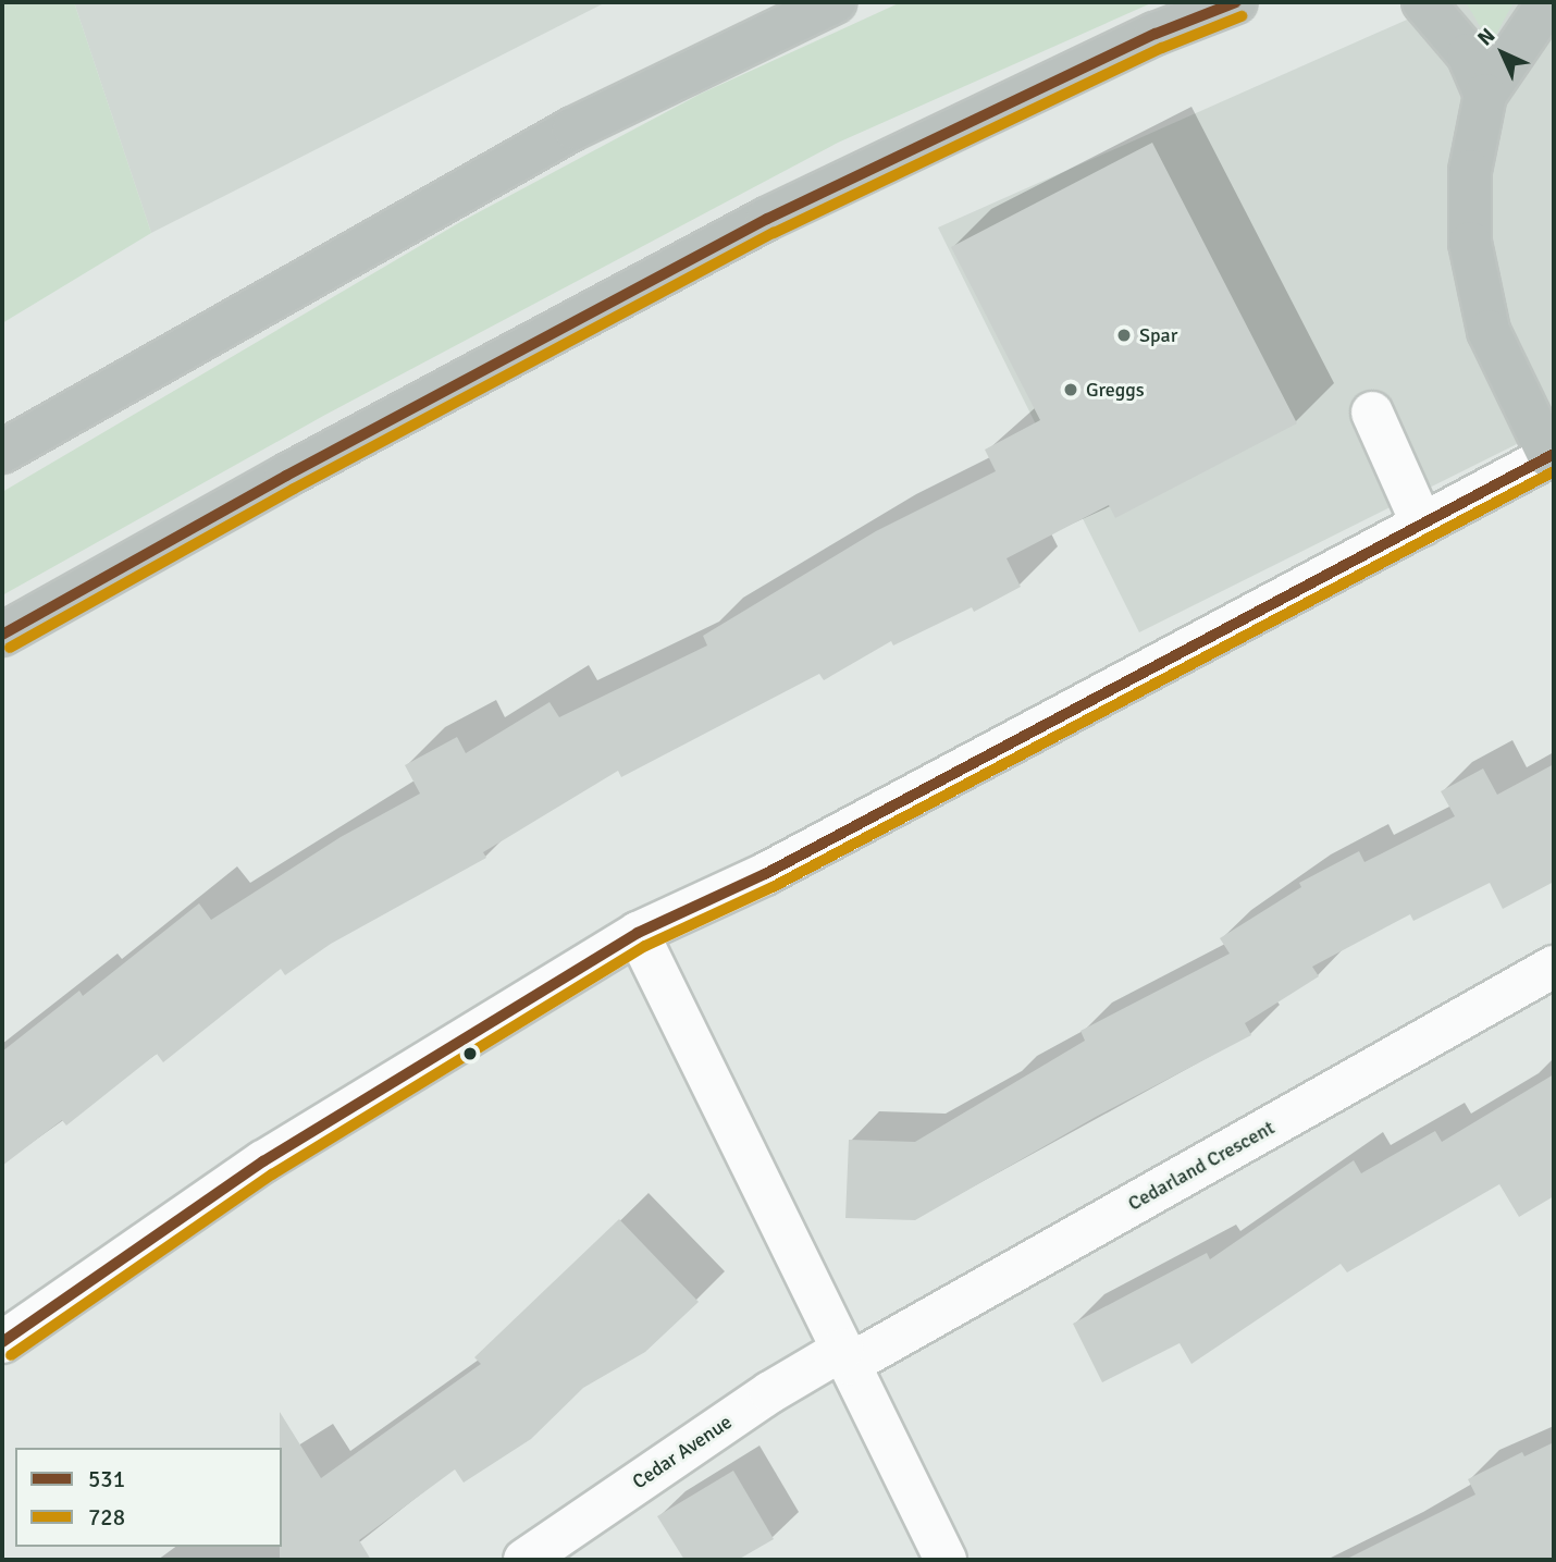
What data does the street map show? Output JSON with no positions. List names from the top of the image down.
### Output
{
  "streets": {
    "street": ["Cedarland Crescent", "Cedar Avenue"]
  },
  "crossings": [
    ["Cedarland Crescent", "Cedar Avenue"]
  ],
  "places": ["Spar", "Greggs"],
  "lines": ["transit line 531", "transit line 728"],
  "legend": ["531", "728"],
  "north": "top left"
}
